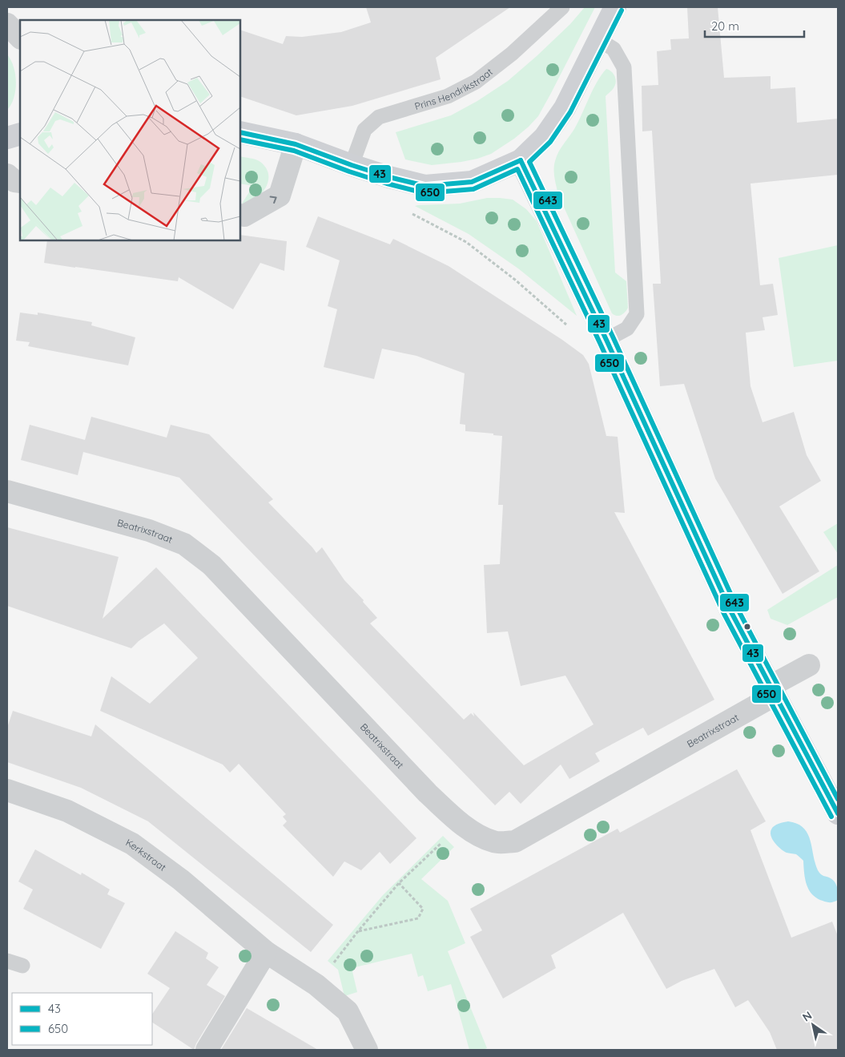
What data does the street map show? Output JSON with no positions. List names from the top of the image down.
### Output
{
  "streets": {
    "street": ["Beatrixstraat", "Kerkstraat"],
    "lane": ["Prins Hendrikstraat"]
  },
  "lines": ["transit line 643", "transit line 43", "transit line 650"],
  "legend": ["43", "650"],
  "scale_bar": "20 m",
  "north": "top left"
}
